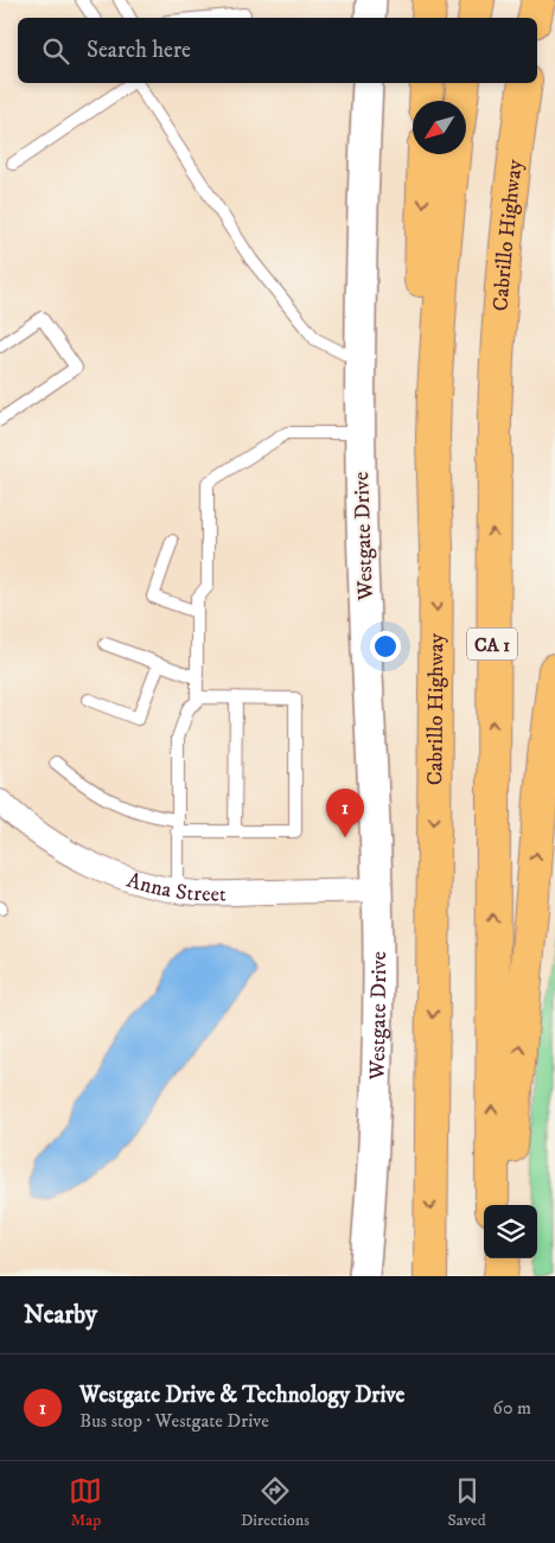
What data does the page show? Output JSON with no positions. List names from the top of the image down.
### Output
{
  "streets": {
    "highway": ["Cabrillo Highway", "CA 1"],
    "street": ["Westgate Drive", "Anna Street"]
  },
  "crossings": [
    ["Westgate Drive", "Anna Street"]
  ],
  "north": "bottom left",
  "page": {
    "search": "Search here",
    "pins": "1",
    "heading": "Nearby",
    "list": [
      {
        "mark": "1",
        "name": "Westgate Drive & Technology Drive",
        "note": "Bus stop · Westgate Drive",
        "value": "60 m"
      }
    ],
    "nav": ["Map", "Directions", "Saved"]
  }
}
